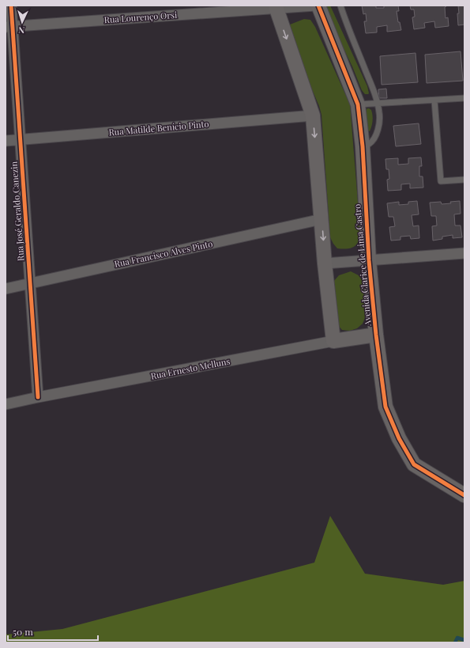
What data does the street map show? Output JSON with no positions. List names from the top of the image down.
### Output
{
  "streets": {
    "street": [
      "Rua Lourenço Orsi",
      "Rua Matilde Benício Pinto",
      "Rua José Geraldo Canezin",
      "Rua Francisco Alves Pinto",
      "Avenida Clarice de Lima Castro",
      "Rua Ernesto Melluns"
    ]
  },
  "crossings": [
    ["Rua Lourenço Orsi", "Rua José Geraldo Canezin"],
    ["Rua Matilde Benício Pinto", "Rua José Geraldo Canezin"],
    ["Rua José Geraldo Canezin", "Rua Francisco Alves Pinto"],
    ["Rua José Geraldo Canezin", "Rua Ernesto Melluns"],
    ["Avenida Clarice de Lima Castro", "Rua Ernesto Melluns"]
  ],
  "scale_bar": "50 m",
  "north": "bottom"
}
